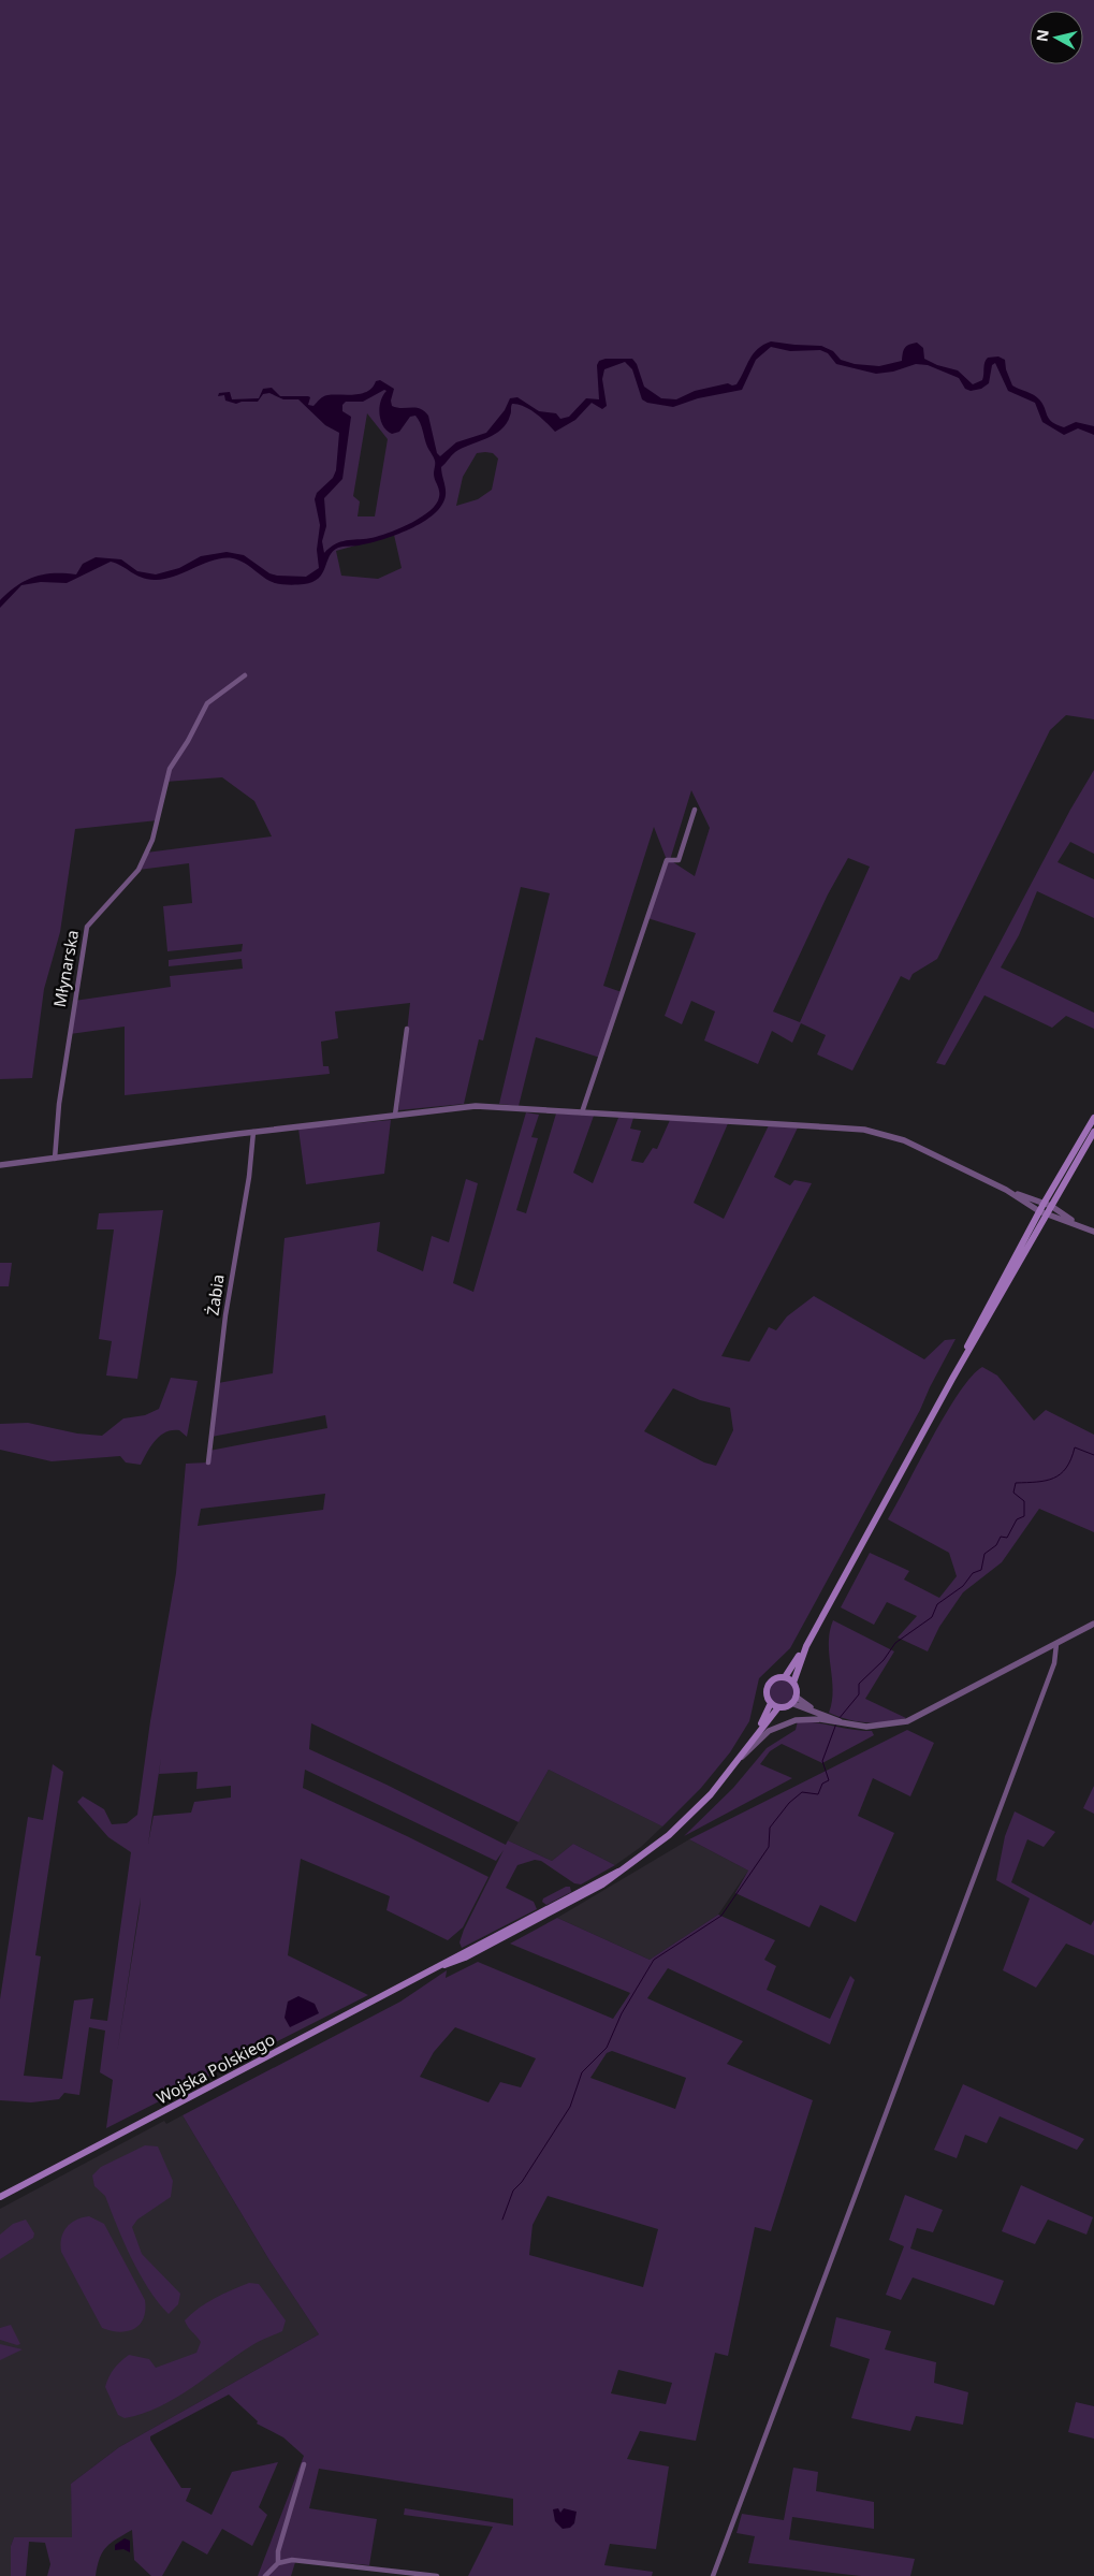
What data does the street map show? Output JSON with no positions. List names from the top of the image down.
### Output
{
  "streets": {
    "main road": ["Wojska Polskiego"],
    "street": ["Młynarska", "Żabia"]
  },
  "north": "left"
}
